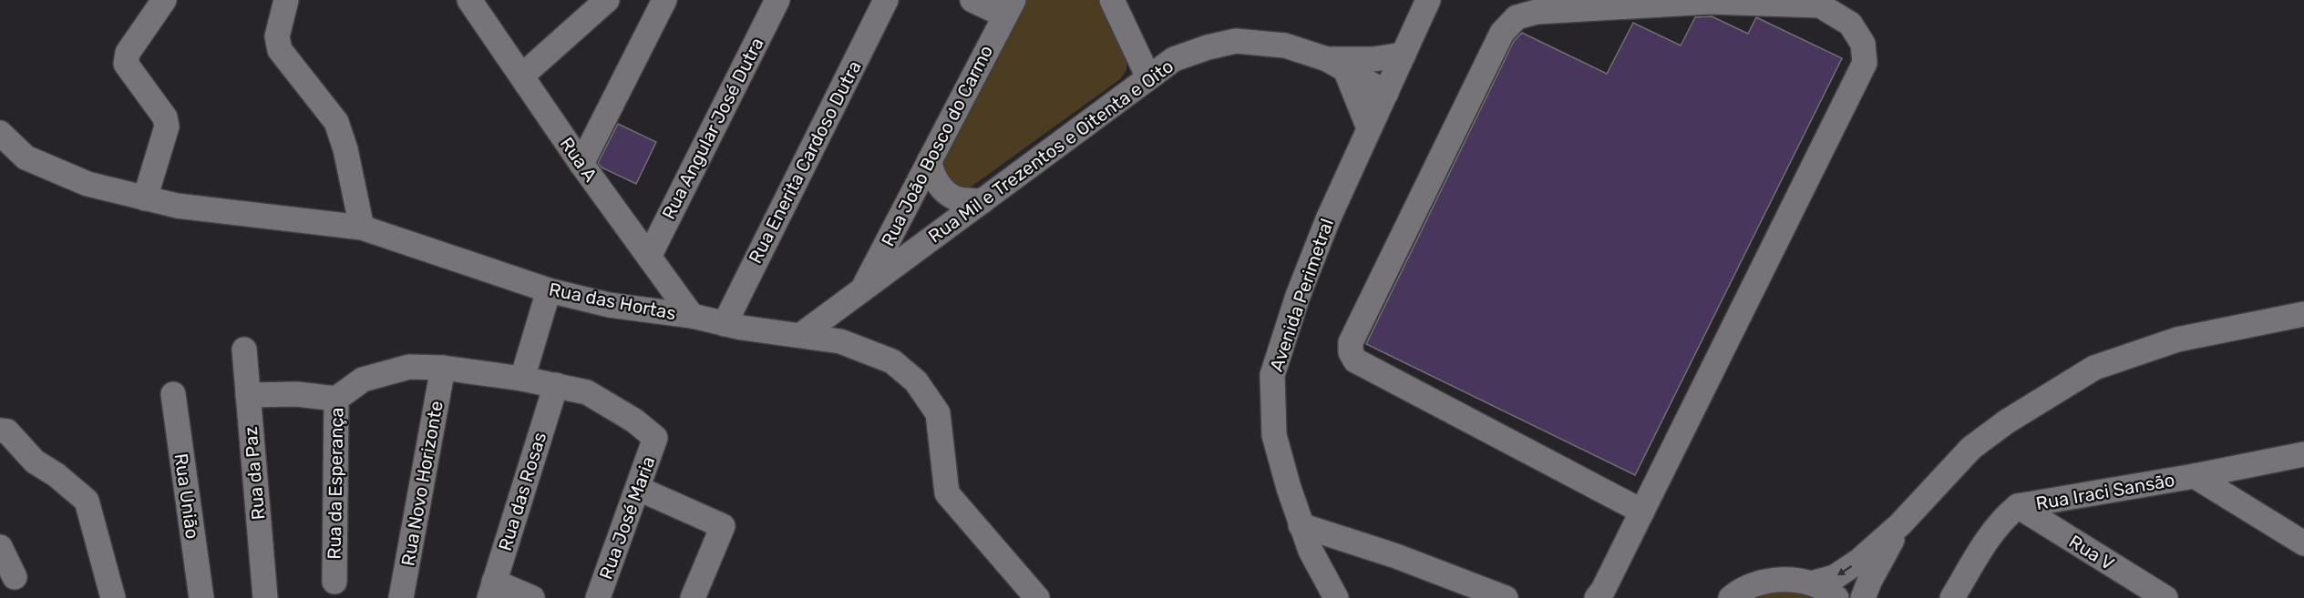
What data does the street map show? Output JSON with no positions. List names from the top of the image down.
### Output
{
  "streets": {
    "street": [
      "Rua Angular José Dutra",
      "Rua João Bosco do Carmo",
      "Rua Mil e Trezentos e Oitenta e Oito",
      "Rua A",
      "Rua Enerita Cardoso Dutra",
      "Avenida Perimetral",
      "Rua das Hortas",
      "Rua da Paz",
      "Rua da Esperança",
      "Rua Novo Horizonte",
      "Rua das Rosas",
      "Rua Iraci Sansão",
      "Rua União",
      "Rua José Maria",
      "Rua V"
    ]
  },
  "crossings": [
    ["Rua Angular José Dutra", "Rua A"],
    ["Rua João Bosco do Carmo", "Rua Mil e Trezentos e Oitenta e Oito"],
    ["Rua Mil e Trezentos e Oitenta e Oito", "Avenida Perimetral"],
    ["Rua Mil e Trezentos e Oitenta e Oito", "Rua das Hortas"],
    ["Rua A", "Rua das Hortas"],
    ["Rua Enerita Cardoso Dutra", "Rua das Hortas"],
    ["Rua da Esperança", "Rua Novo Horizonte"],
    ["Rua da Esperança", "Rua das Rosas"],
    ["Rua da Esperança", "Rua José Maria"],
    ["Rua Iraci Sansão", "Rua V"]
  ]
}
